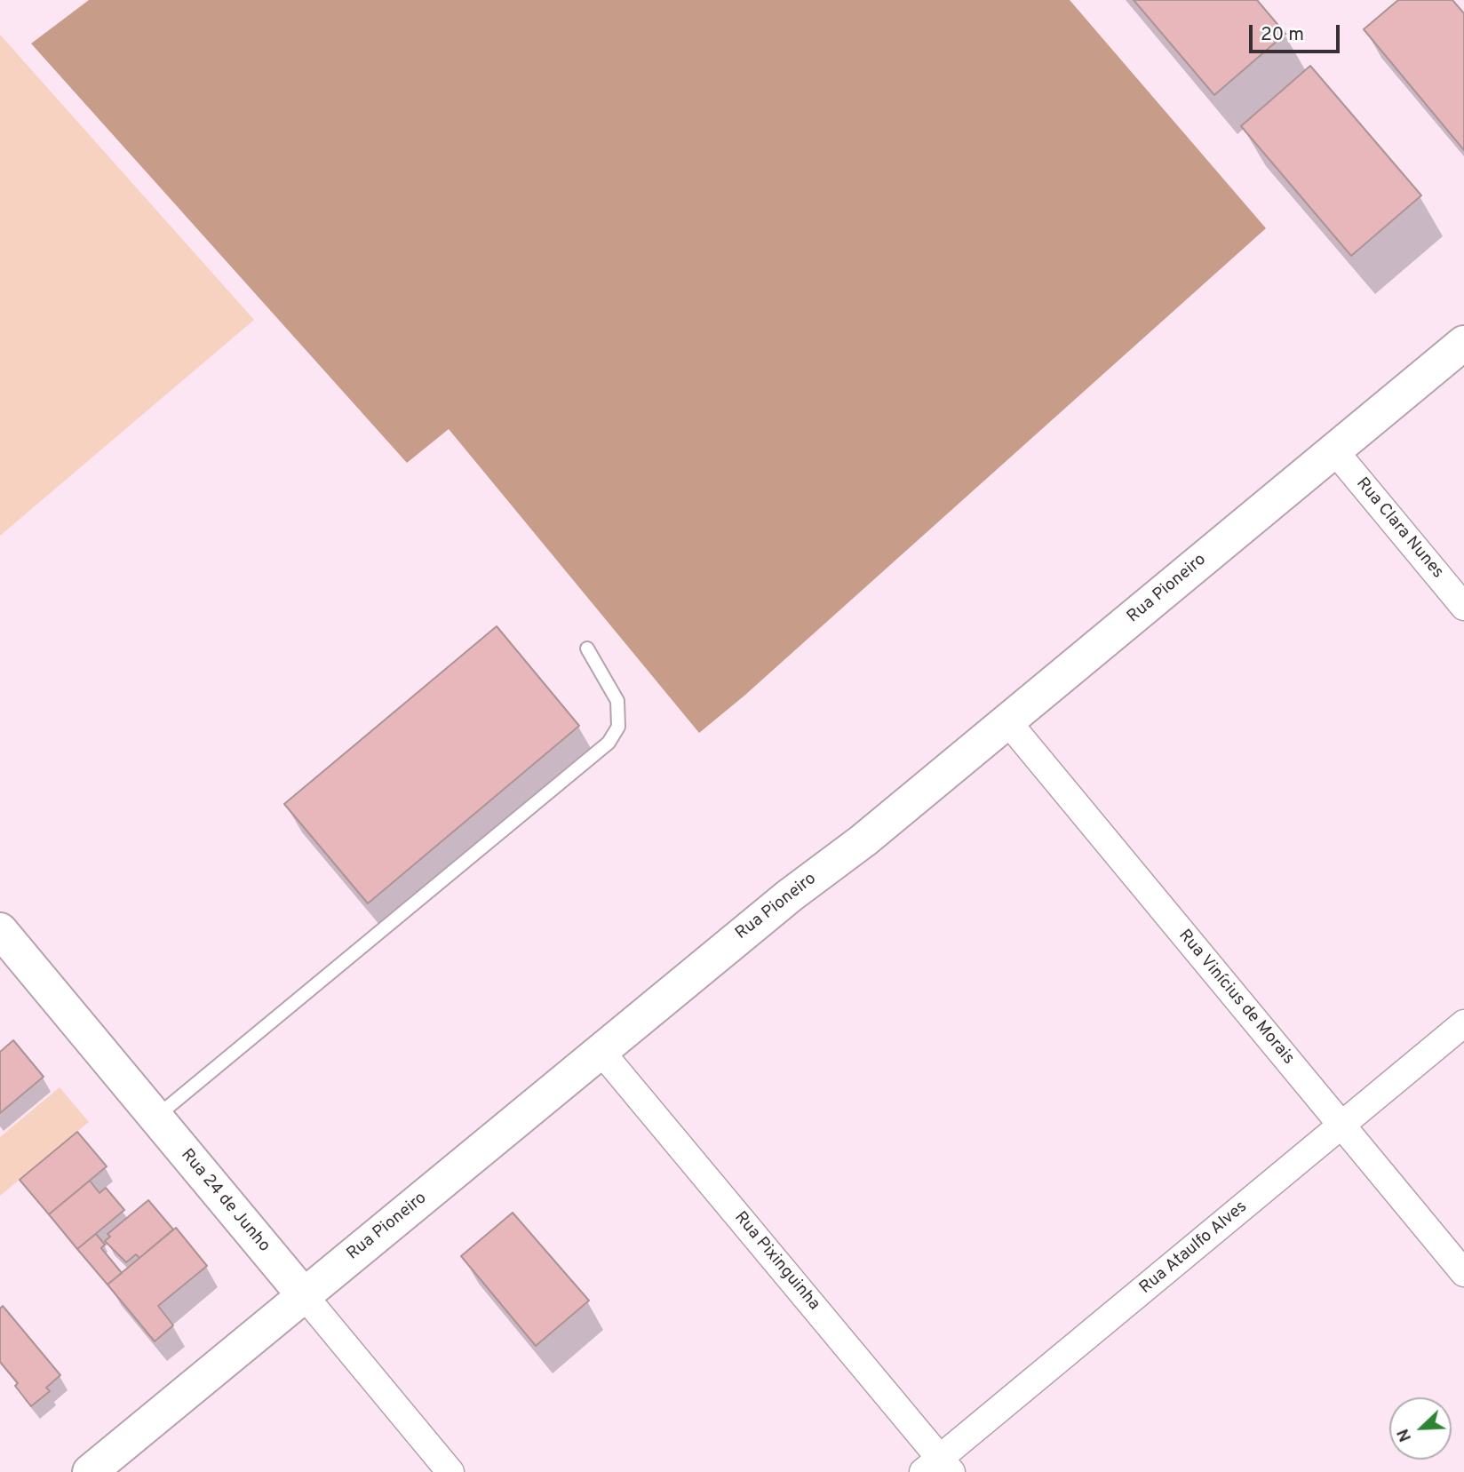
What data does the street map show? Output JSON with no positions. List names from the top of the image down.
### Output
{
  "streets": {
    "street": [
      "Rua Clara Nunes",
      "Rua Pioneiro",
      "Rua Vinícius de Morais",
      "Rua 24 de Junho",
      "Rua Ataulfo Alves",
      "Rua Pixinguinha"
    ]
  },
  "crossings": [
    ["Rua Clara Nunes", "Rua Pioneiro"],
    ["Rua Pioneiro", "Rua Vinícius de Morais"],
    ["Rua Pioneiro", "Rua 24 de Junho"],
    ["Rua Pioneiro", "Rua Pixinguinha"],
    ["Rua Vinícius de Morais", "Rua Ataulfo Alves"],
    ["Rua Ataulfo Alves", "Rua Pixinguinha"]
  ],
  "scale_bar": "20 m",
  "north": "bottom left"
}
